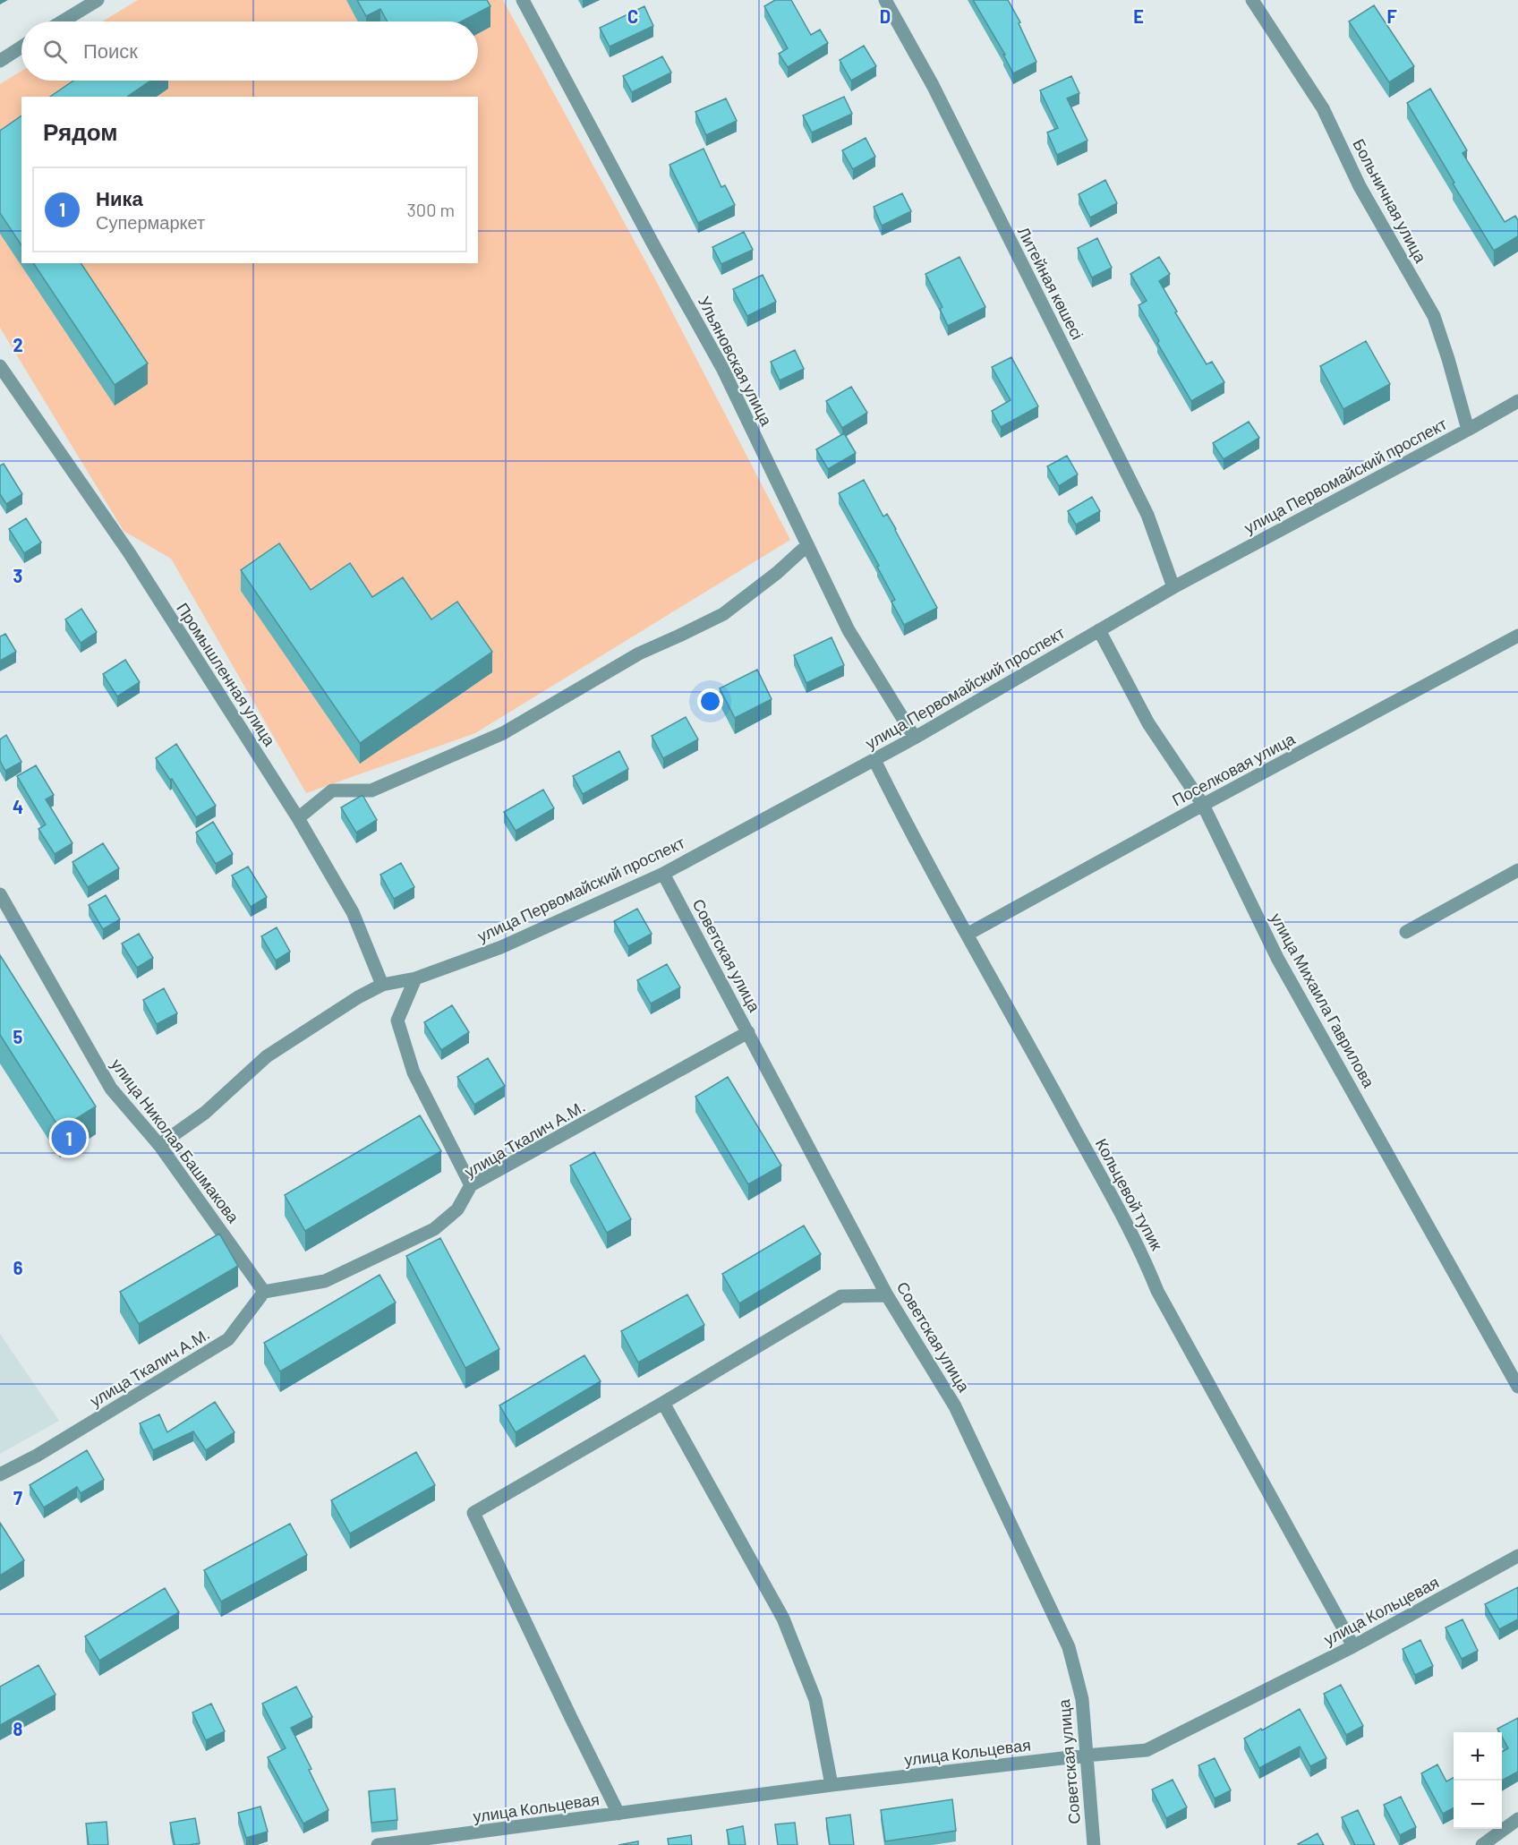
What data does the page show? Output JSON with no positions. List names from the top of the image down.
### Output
{
  "streets": {
    "street": [
      "Больничная улица",
      "Литейная көшесі",
      "Ульяновская улица",
      "улица Первомайский проспект",
      "Промышленная улица",
      "Поселковая улица",
      "Советская улица",
      "улица Михаила Гаврилова",
      "улица Ткалич А.М.",
      "улица Николая Башмакова",
      "Кольцевой тупик",
      "улица Кольцевая"
    ]
  },
  "crossings": [
    ["Больничная улица", "улица Первомайский проспект"],
    ["Литейная көшесі", "улица Первомайский проспект"],
    ["Ульяновская улица", "улица Первомайский проспект"],
    ["улица Первомайский проспект", "Советская улица"],
    ["улица Первомайский проспект", "улица Михаила Гаврилова"],
    ["улица Первомайский проспект", "Кольцевой тупик"],
    ["Поселковая улица", "улица Михаила Гаврилова"],
    ["Поселковая улица", "Кольцевой тупик"],
    ["Советская улица", "улица Ткалич А.М."],
    ["Советская улица", "улица Кольцевая"],
    ["улица Ткалич А.М.", "улица Николая Башмакова"],
    ["Кольцевой тупик", "улица Кольцевая"]
  ],
  "page": {
    "search": "Поиск",
    "heading": "Рядом",
    "list": [
      {
        "mark": "1",
        "name": "Ника",
        "note": "Супермаркет",
        "value": "300 m"
      }
    ],
    "pins": "1",
    "map_buttons": ["+", "−"]
  },
  "grid": {
    "columns": [
      "C",
      "D",
      "E",
      "F"
    ],
    "rows": [
      "2",
      "3",
      "4",
      "5",
      "6",
      "7",
      "8"
    ]
  }
}
